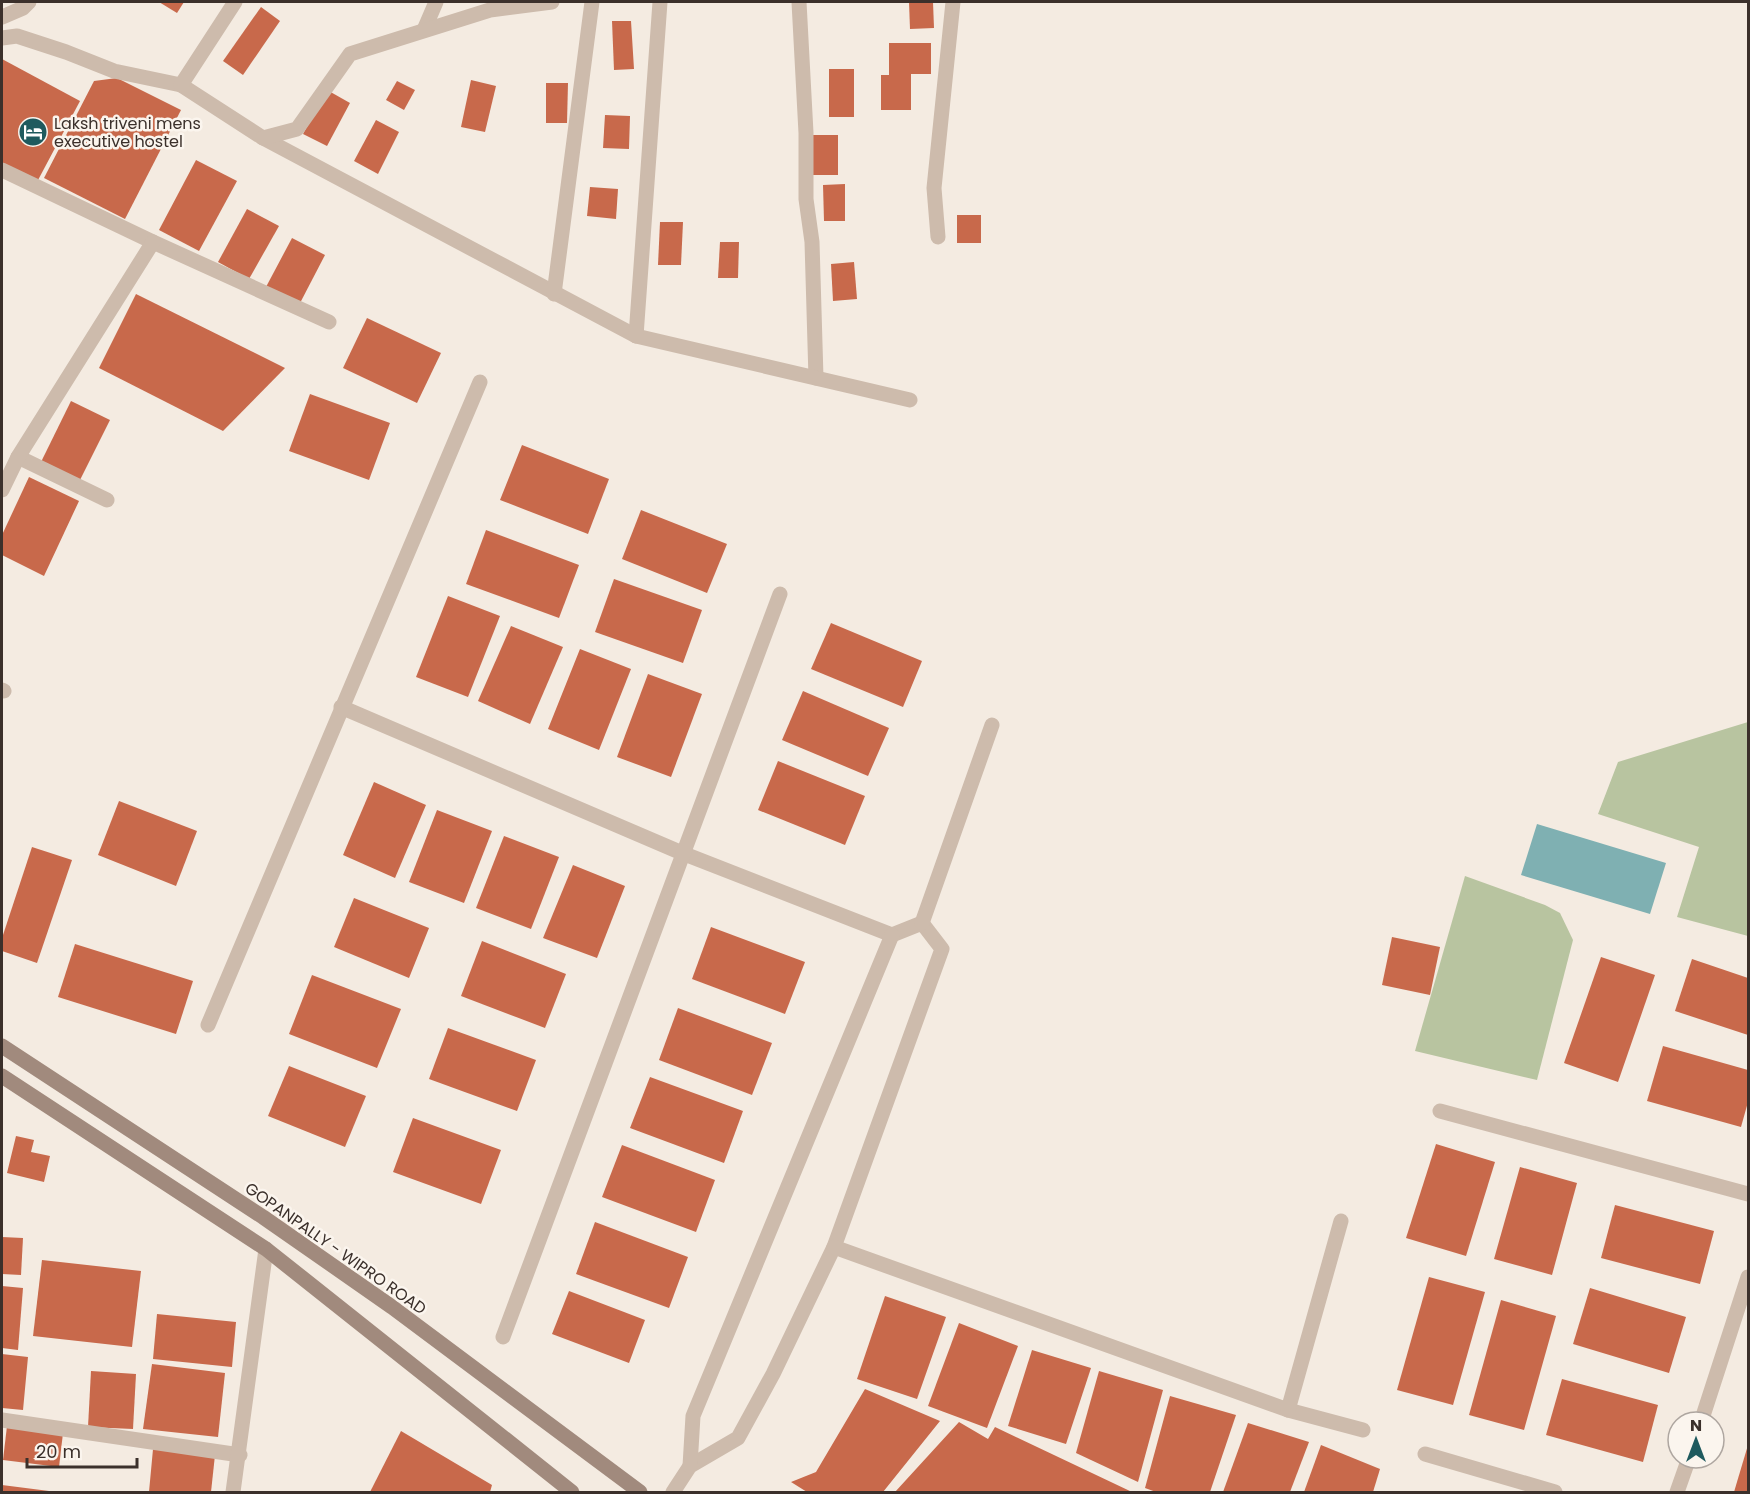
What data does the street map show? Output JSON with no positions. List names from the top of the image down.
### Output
{
  "streets": {
    "main road": ["GOPANPALLY - WIPRO ROAD"]
  },
  "places": {
    "hotel": ["Laksh triveni mens executive hostel"]
  },
  "scale_bar": "20 m",
  "north": "top"
}
